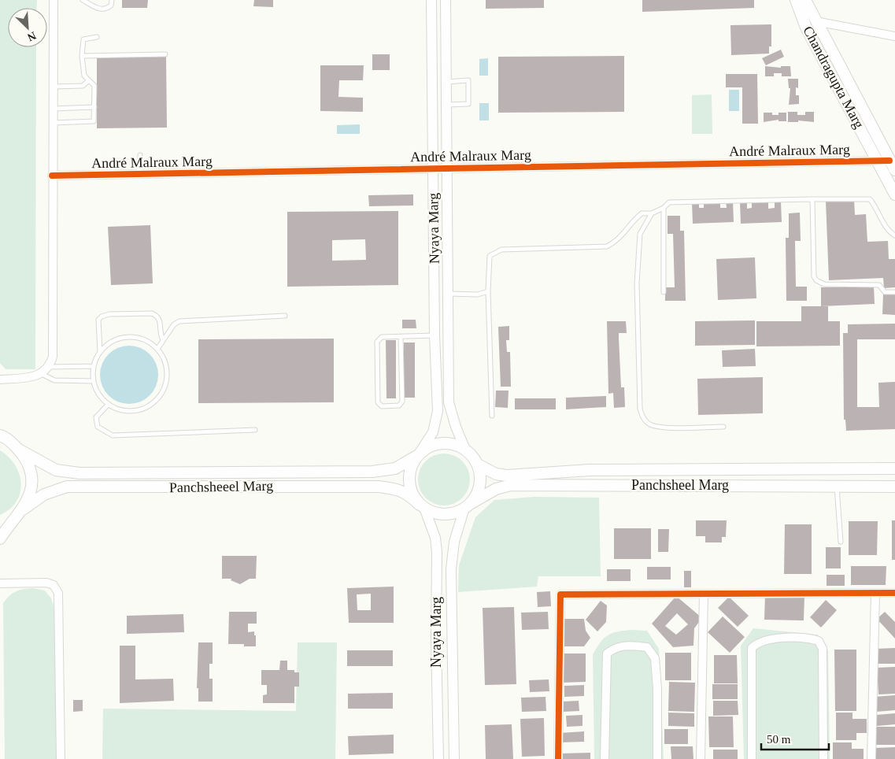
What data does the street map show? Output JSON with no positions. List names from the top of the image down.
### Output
{
  "streets": {
    "main road": ["Chandragupta Marg", "Panchsheel Marg", "Panchsheeel Marg"],
    "street": ["André Malraux Marg", "Nyaya Marg"]
  },
  "crossings": [
    ["Chandragupta Marg", "André Malraux Marg"],
    ["André Malraux Marg", "Nyaya Marg"],
    ["Nyaya Marg", "Panchsheel Marg"],
    ["Nyaya Marg", "Panchsheeel Marg"],
    ["Panchsheel Marg", "Panchsheeel Marg"]
  ],
  "scale_bar": "50 m",
  "north": "bottom right"
}
